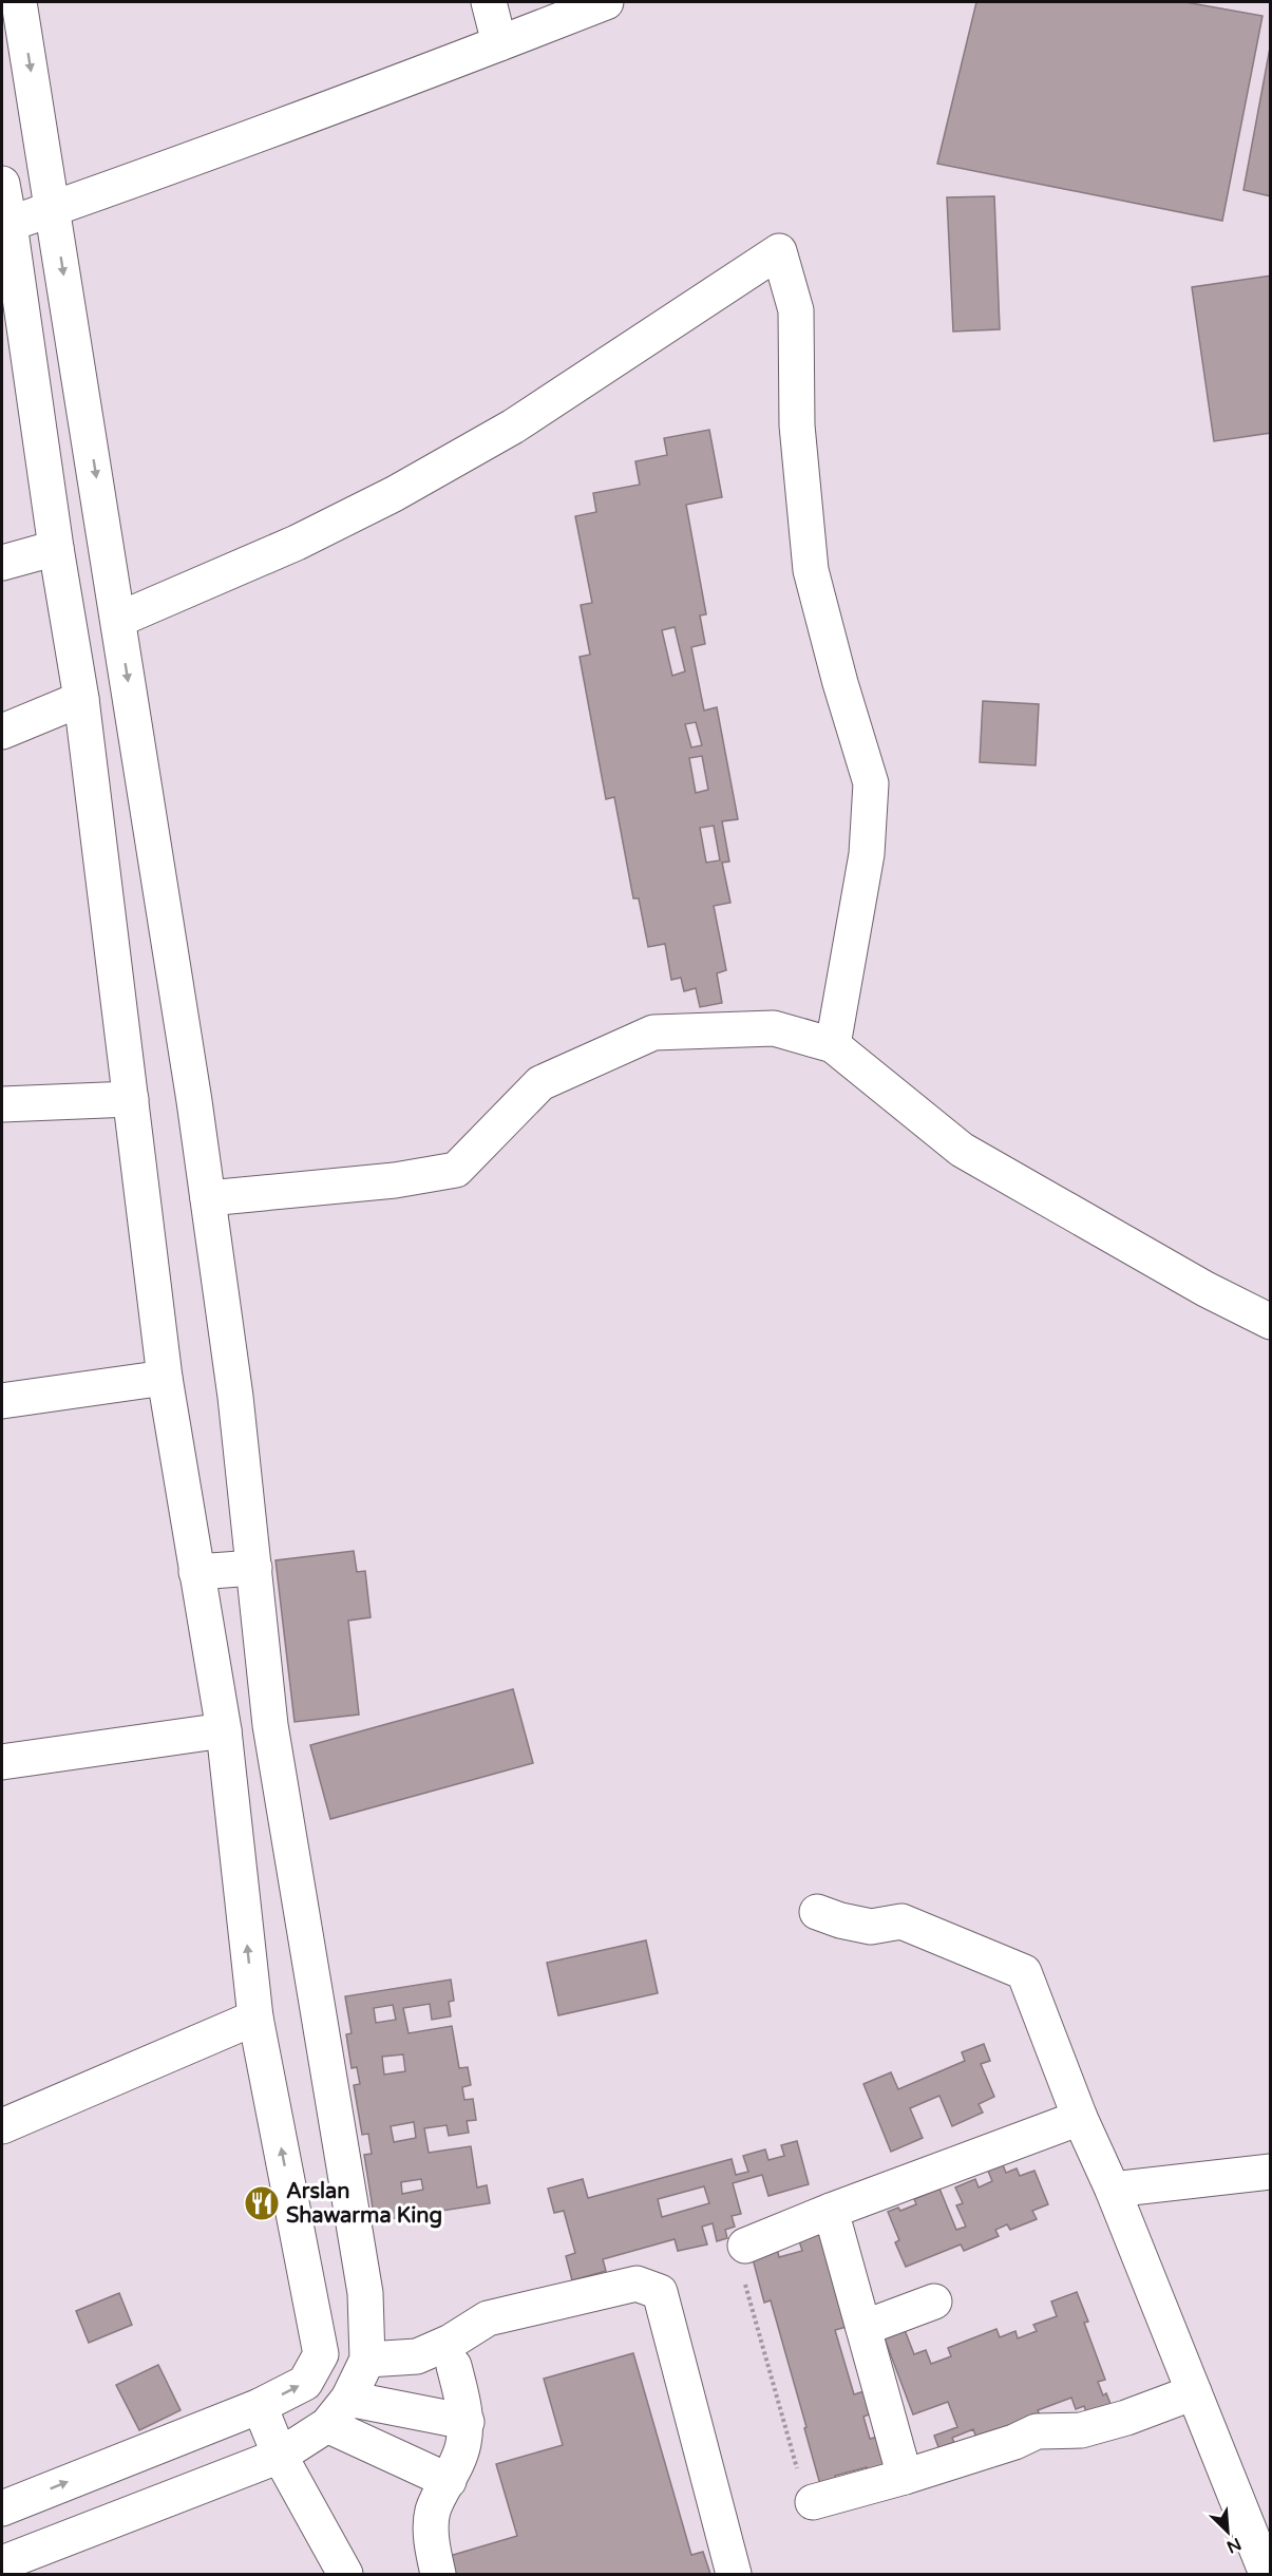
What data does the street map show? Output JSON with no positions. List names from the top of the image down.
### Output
{
  "places": {
    "restaurant": ["Arslan Shawarma King"]
  },
  "north": "bottom right"
}
